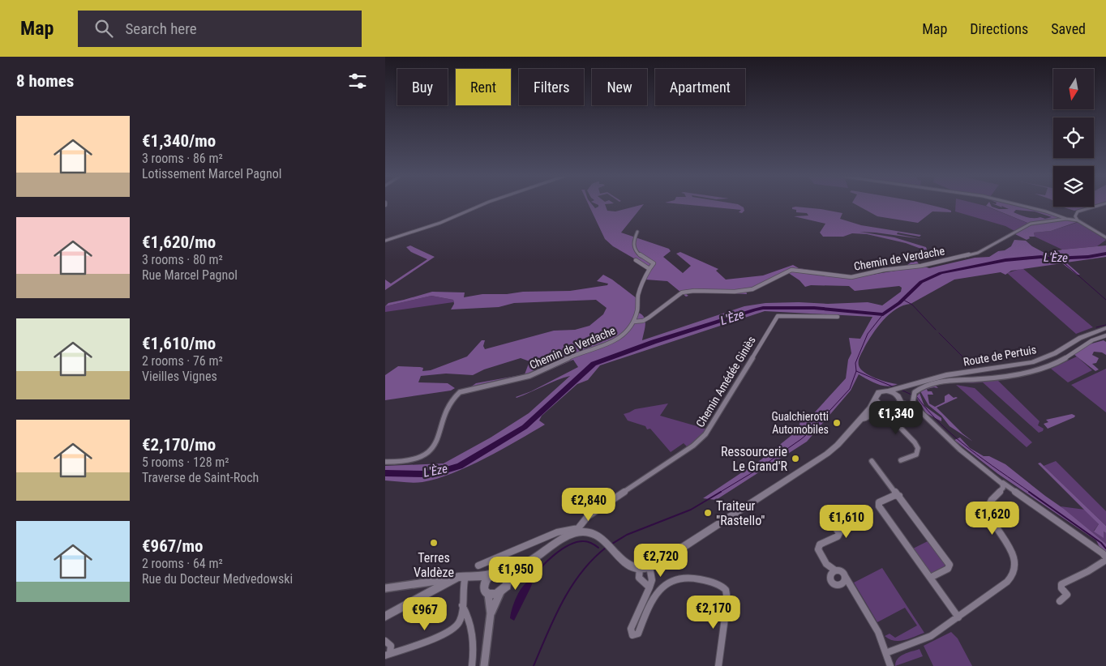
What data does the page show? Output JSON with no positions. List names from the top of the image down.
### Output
{
  "streets": {
    "main road": ["Route de Pertuis"],
    "street": ["Chemin de Verdache", "Chemin Amédée Giniès"]
  },
  "water": ["L'Èze"],
  "places": [
    "Gualchierotti Automobiles",
    "Ressourcerie Le Grand'R",
    "Traiteur \"Rastello\"",
    "Terres Valdèze"
  ],
  "north": "bottom",
  "page": {
    "header": "Map",
    "search": "Search here",
    "nav": ["Map", "Directions", "Saved"],
    "heading": "8 homes",
    "chip": [
      "Buy",
      "Rent",
      "Filters",
      "New",
      "Apartment"
    ],
    "list": [
      {
        "name": "€1,340/mo",
        "note": "3 rooms · 86 m² · Lotissement Marcel Pagnol"
      },
      {
        "name": "€1,620/mo",
        "note": "3 rooms · 80 m² · Rue Marcel Pagnol"
      },
      {
        "name": "€1,610/mo",
        "note": "2 rooms · 76 m² · Vieilles Vignes"
      },
      {
        "name": "€2,170/mo",
        "note": "5 rooms · 128 m² · Traverse de Saint-Roch"
      },
      {
        "name": "€967/mo",
        "note": "2 rooms · 64 m² · Rue du Docteur Medvedowski"
      }
    ],
    "price": [
      "€1,340",
      "€2,840",
      "€1,620",
      "€1,610",
      "€2,720",
      "€1,950",
      "€2,170",
      "€967"
    ]
  }
}
